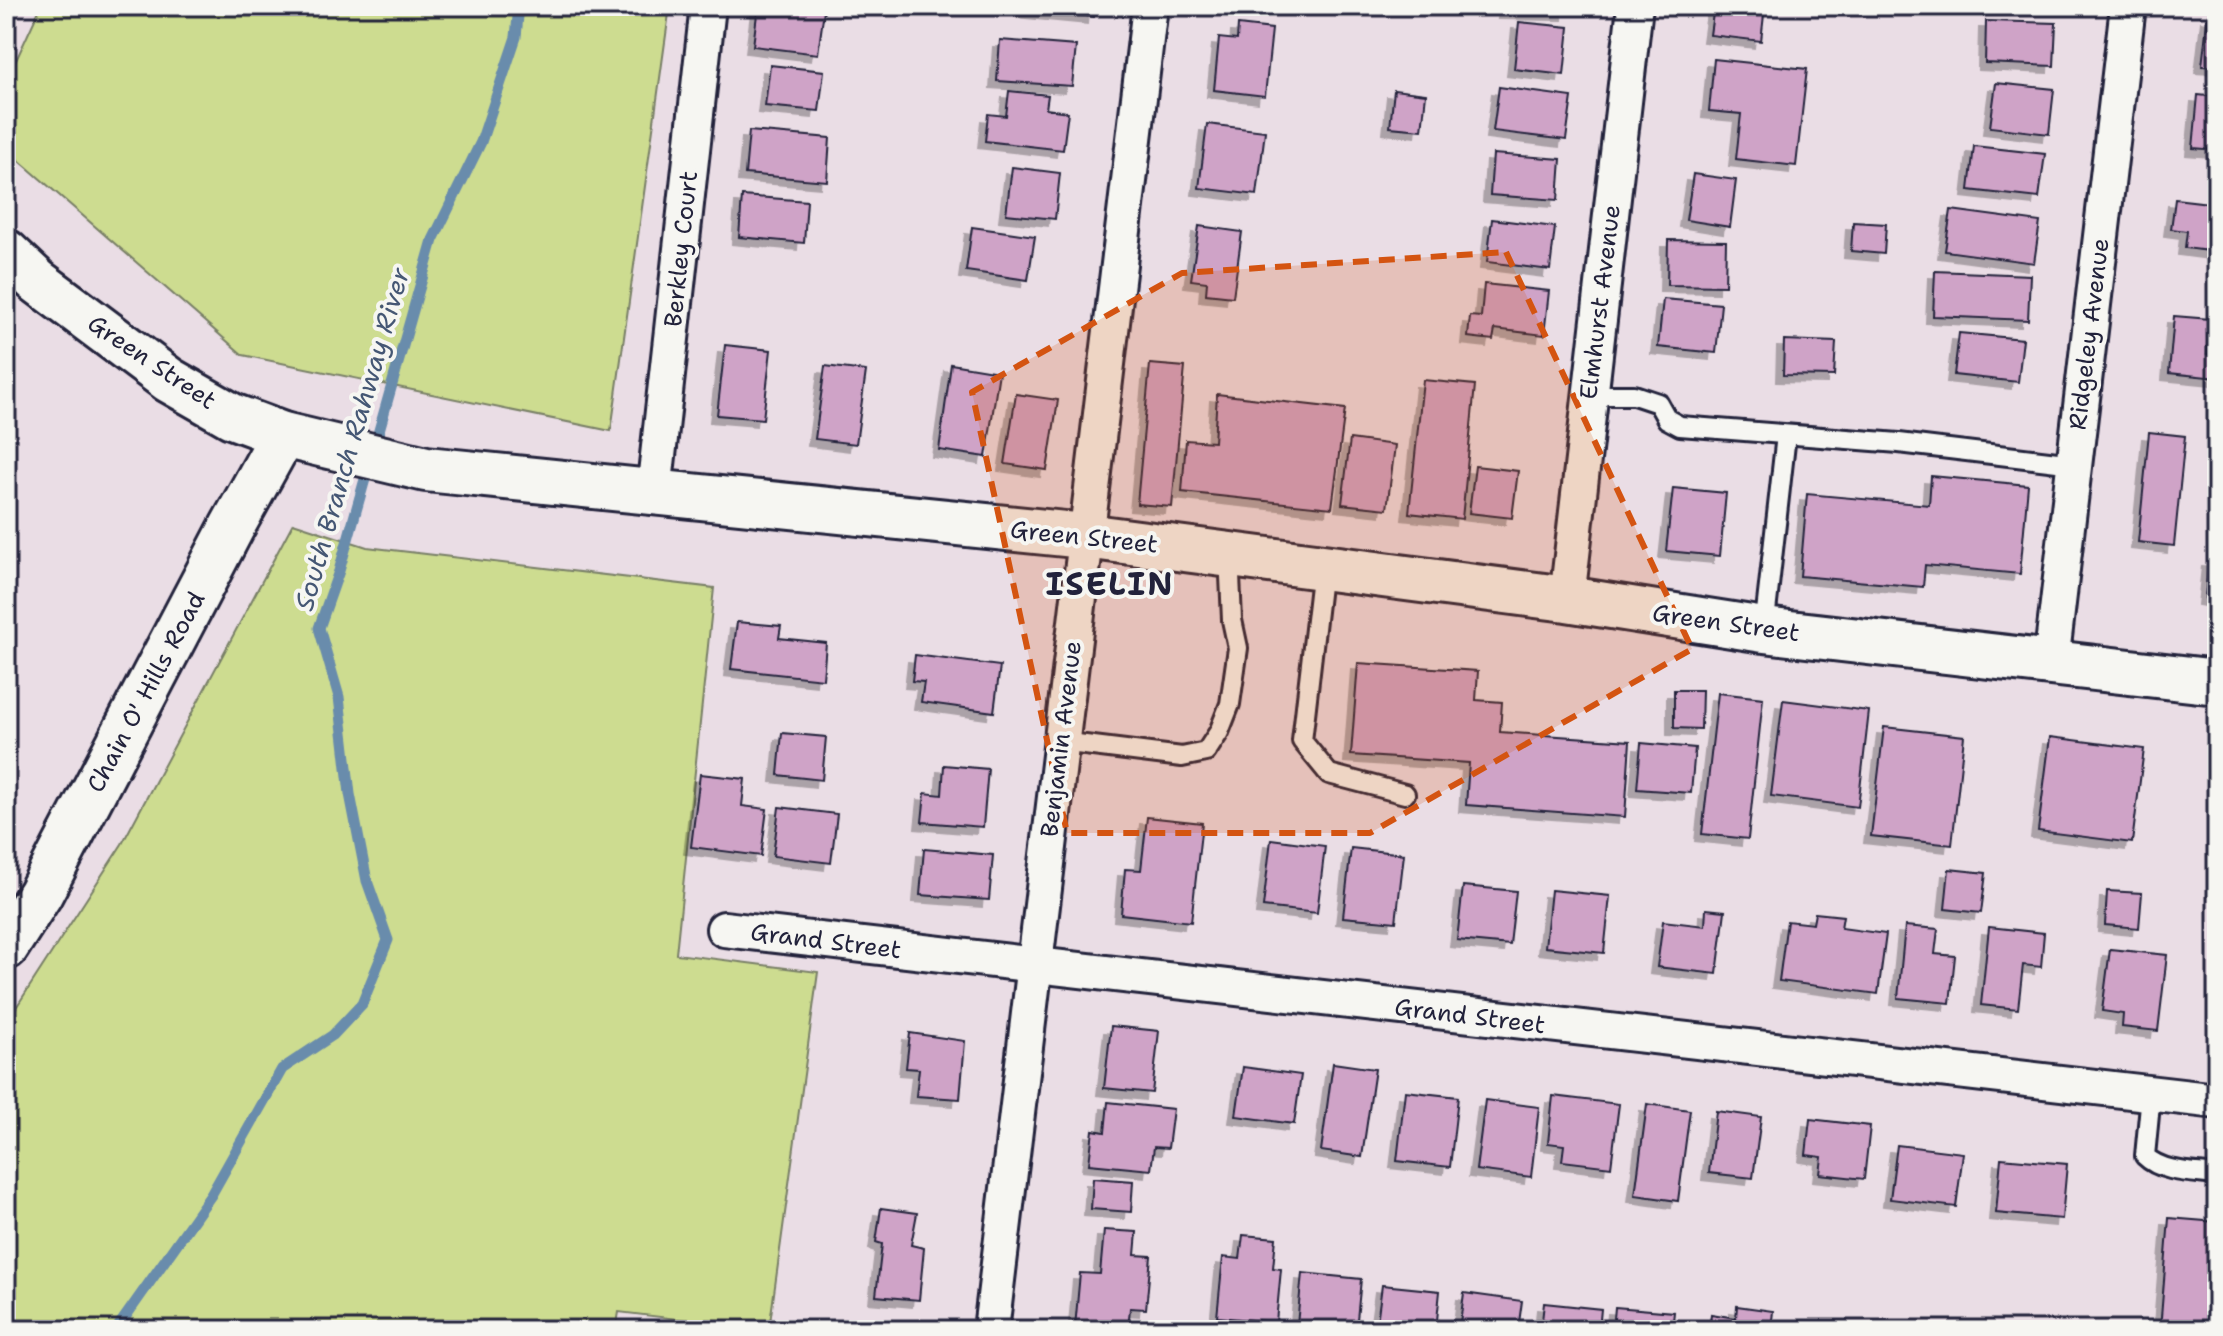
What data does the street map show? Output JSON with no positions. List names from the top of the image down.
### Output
{
  "streets": {
    "street": [
      "Berkley Court",
      "Elmhurst Avenue",
      "Ridgeley Avenue",
      "Green Street",
      "Chain O' Hills Road",
      "Benjamin Avenue",
      "Grand Street"
    ]
  },
  "crossings": [
    ["Berkley Court", "Green Street"],
    ["Elmhurst Avenue", "Green Street"],
    ["Ridgeley Avenue", "Green Street"],
    ["Green Street", "Chain O' Hills Road"],
    ["Green Street", "Benjamin Avenue"],
    ["Benjamin Avenue", "Grand Street"]
  ],
  "districts": ["ISELIN"],
  "water": ["South Branch Rahway River"]
}
